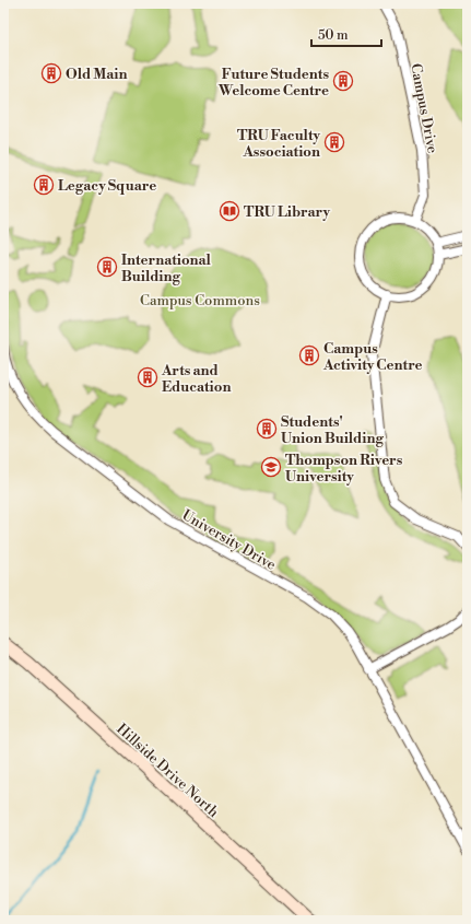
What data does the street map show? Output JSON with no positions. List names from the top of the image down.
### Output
{
  "streets": {
    "street": ["Campus Drive", "University Drive", "Hillside Drive North"]
  },
  "parks": ["Campus Commons"],
  "places": {
    "building": [
      "Old Main",
      "Future Students Welcome Centre",
      "TRU Faculty Association",
      "Legacy Square",
      "International Building",
      "Campus Activity Centre",
      "Arts and Education",
      "Students' Union Building"
    ],
    "library": ["TRU Library"],
    "school or university": ["Thompson Rivers University"]
  },
  "scale_bar": "50 m"
}
